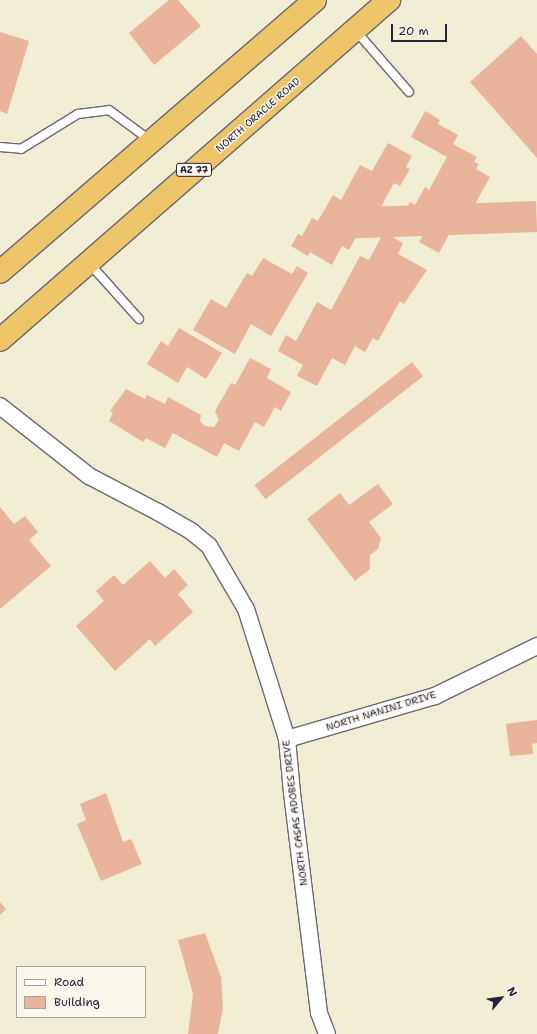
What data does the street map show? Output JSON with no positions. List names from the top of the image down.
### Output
{
  "streets": {
    "highway": ["NORTH ORACLE ROAD", "AZ 77"],
    "street": ["NORTH NANINI DRIVE", "NORTH CASAS ADOBES DRIVE"]
  },
  "crossings": [
    ["NORTH NANINI DRIVE", "NORTH CASAS ADOBES DRIVE"]
  ],
  "legend": ["Road", "Building"],
  "scale_bar": "20 m",
  "north": "top right"
}
